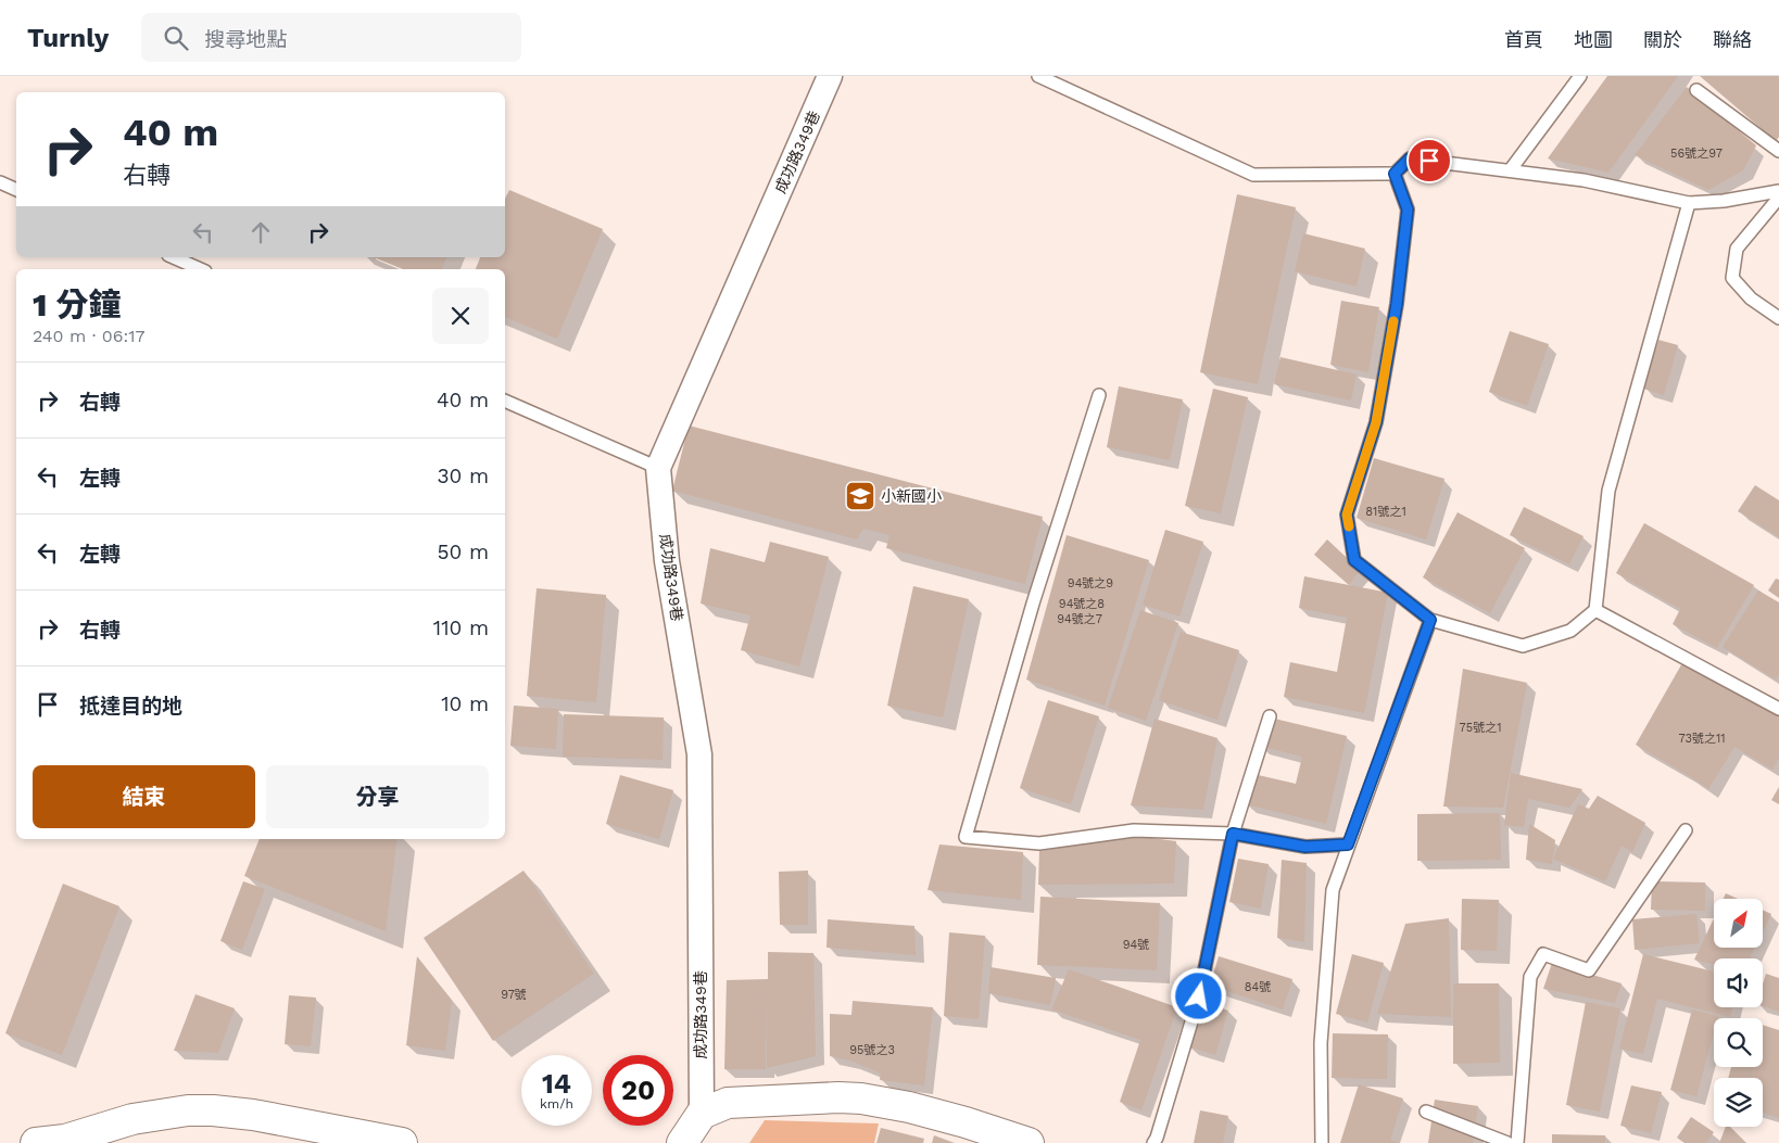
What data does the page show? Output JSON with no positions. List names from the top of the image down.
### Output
{
  "streets": {
    "street": ["成功路349巷"]
  },
  "places": {
    "school or university": ["小新國小"]
  },
  "house_numbers": [
    "56號之97",
    "81號之1",
    "94號之9",
    "94號之8",
    "94號之7",
    "75號之1",
    "73號之11",
    "94號",
    "84號",
    "97號",
    "95號之3"
  ],
  "north": "top right",
  "page": {
    "header": "Turnly",
    "search": "搜尋地點",
    "nav": [
      "首頁",
      "地圖",
      "關於",
      "聯絡"
    ],
    "turn": ["40 m", "右轉"],
    "heading": ["1 分鐘", "240 m · 06:17"],
    "list": [
      {
        "name": "右轉",
        "value": "40 m"
      },
      {
        "name": "左轉",
        "value": "30 m"
      },
      {
        "name": "左轉",
        "value": "50 m"
      },
      {
        "name": "右轉",
        "value": "110 m"
      },
      {
        "name": "抵達目的地",
        "value": "10 m"
      }
    ],
    "buttons": ["結束", "分享"],
    "speed": "14 km/h",
    "limit": "20"
  }
}
